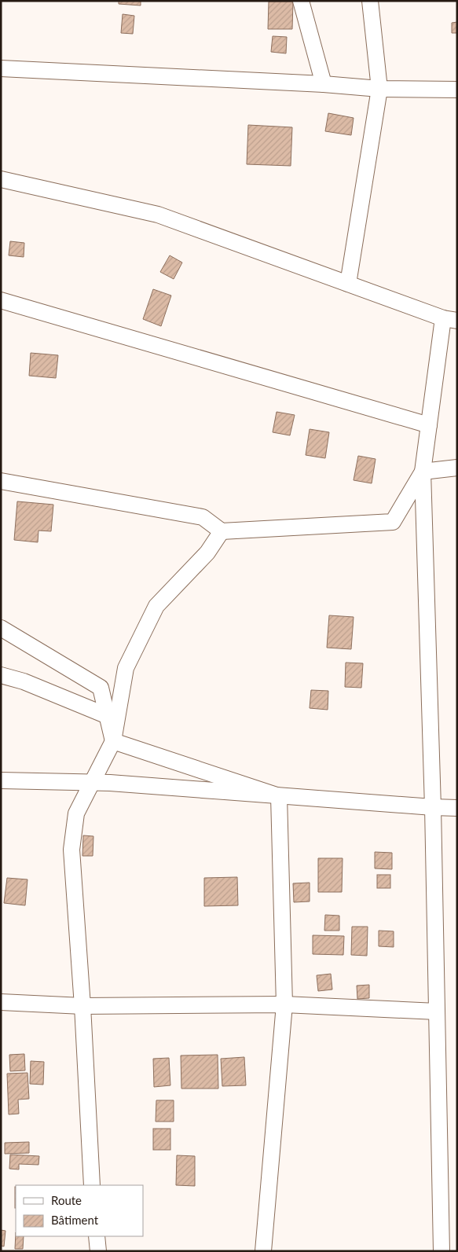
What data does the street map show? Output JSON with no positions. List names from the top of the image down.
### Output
{
  "legend": ["Route", "Bâtiment"]
}
